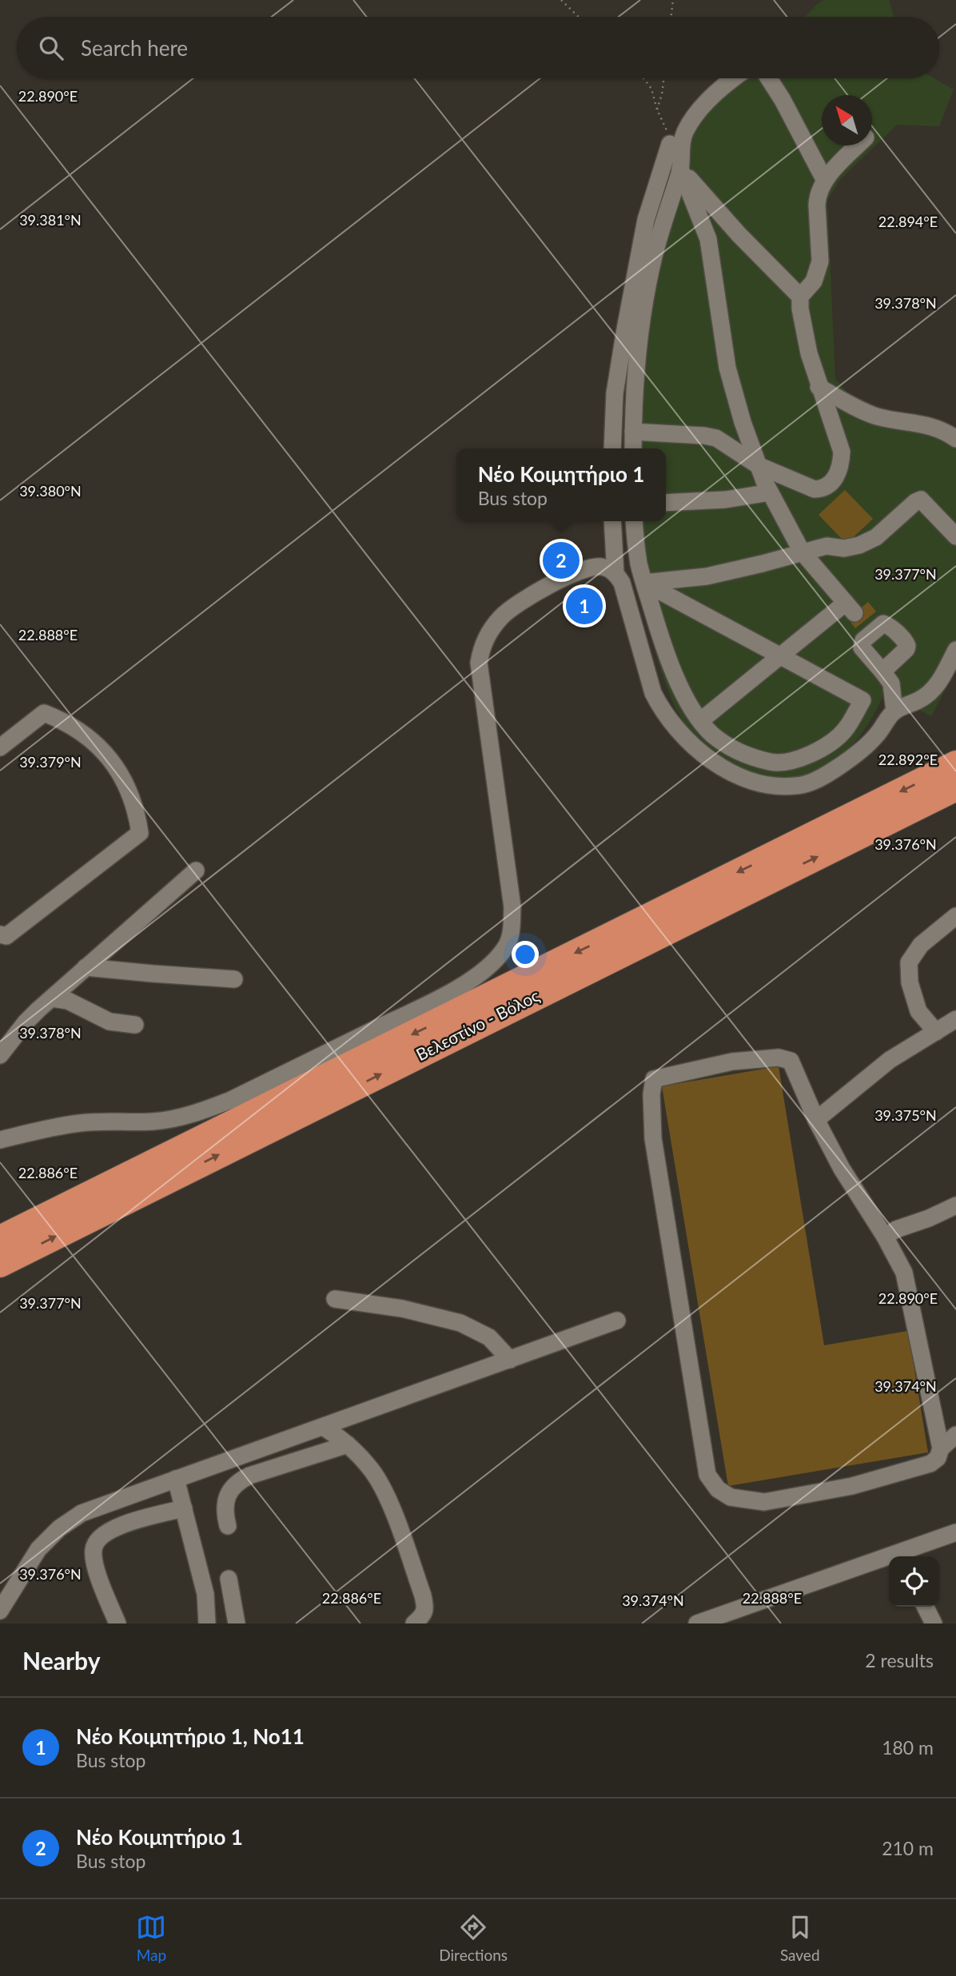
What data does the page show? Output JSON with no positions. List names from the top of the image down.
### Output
{
  "streets": {
    "highway": ["Βελεστίνο - Βόλος"]
  },
  "north": "top left",
  "page": {
    "search": "Search here",
    "popup": ["Νέο Κοιμητήριο 1", "Bus stop"],
    "pins": ["2", "1"],
    "heading": ["Nearby", "2 results"],
    "list": [
      {
        "mark": "1",
        "name": "Νέο Κοιμητήριο 1, Νο11",
        "note": "Bus stop",
        "value": "180 m"
      },
      {
        "mark": "2",
        "name": "Νέο Κοιμητήριο 1",
        "note": "Bus stop",
        "value": "210 m"
      }
    ],
    "nav": ["Map", "Directions", "Saved"]
  },
  "coordinates": [
    "22.890°E",
    "39.381°N",
    "22.894°E",
    "39.378°N",
    "39.380°N",
    "39.377°N",
    "22.888°E",
    "22.892°E",
    "39.379°N",
    "39.376°N",
    "39.375°N",
    "22.886°E",
    "39.374°N"
  ]
}
